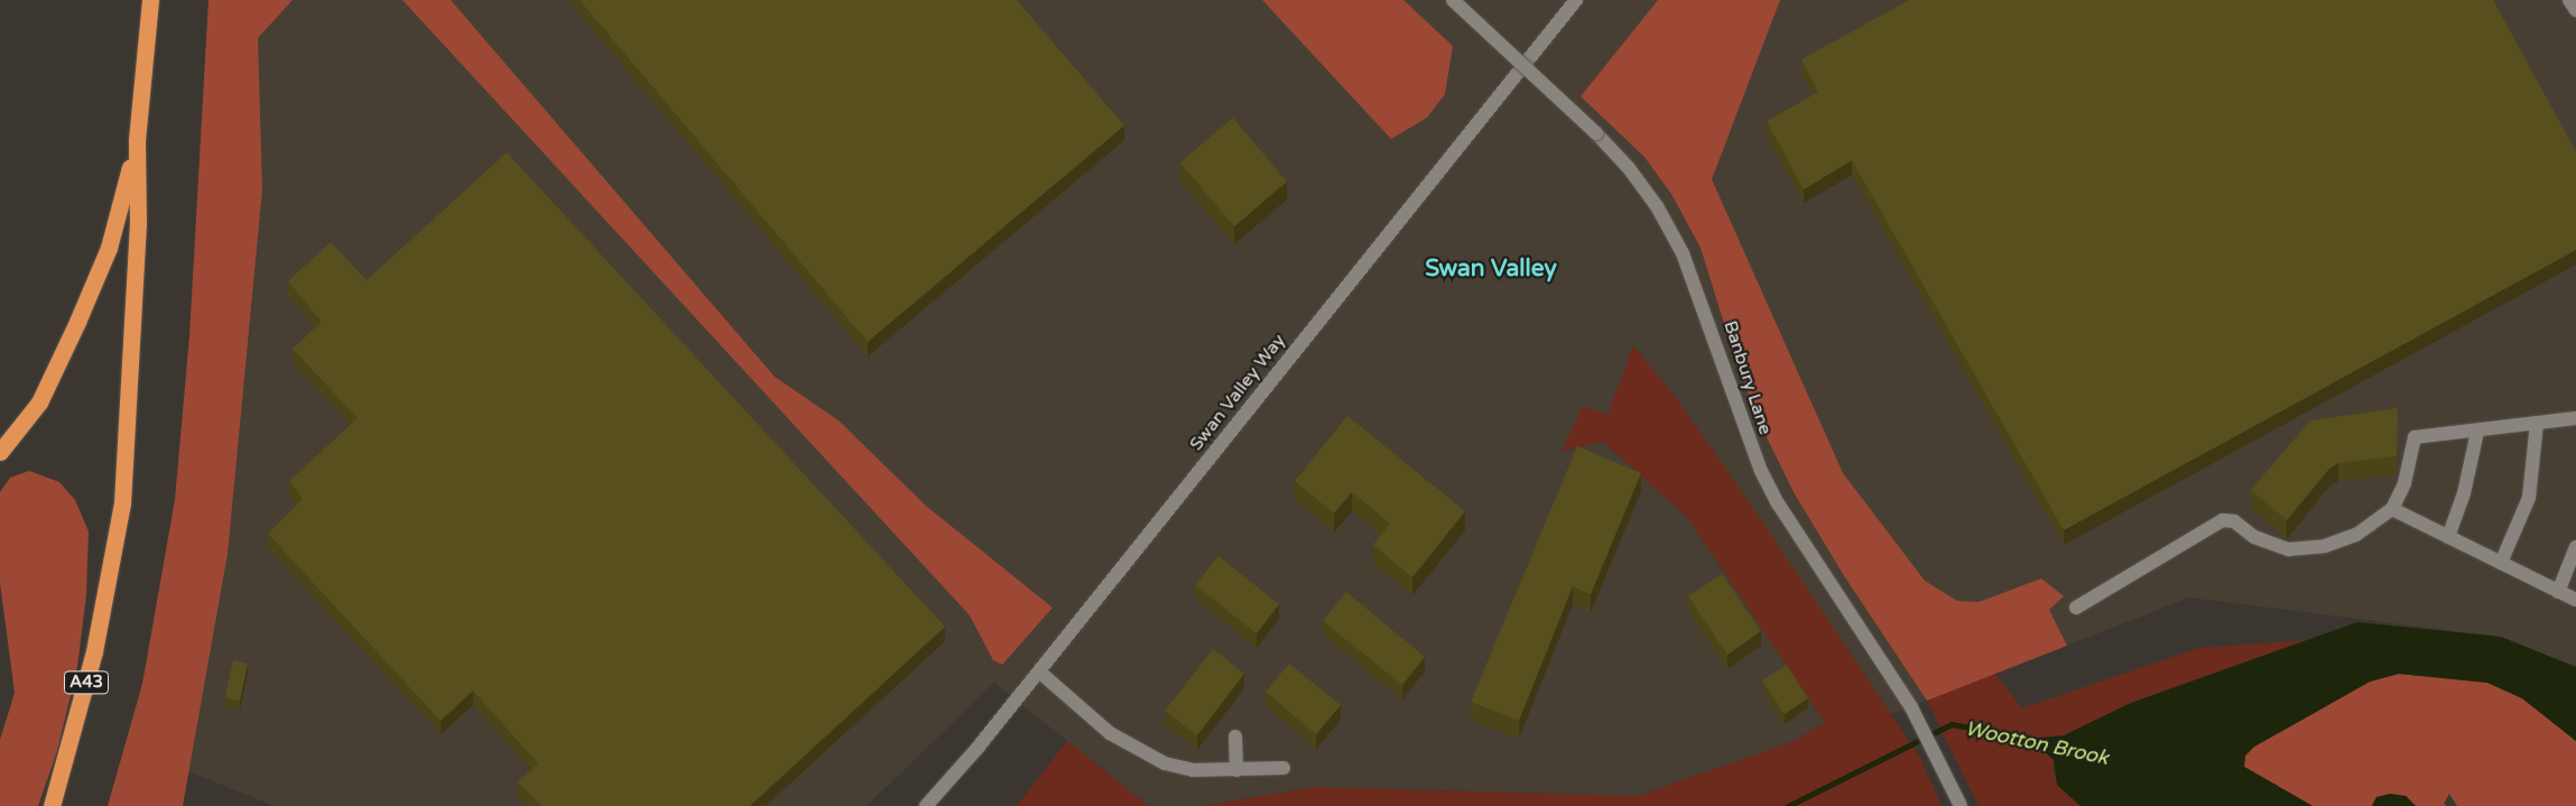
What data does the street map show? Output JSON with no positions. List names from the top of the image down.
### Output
{
  "streets": {
    "highway": ["A43"],
    "street": ["Banbury Lane", "Swan Valley Way"]
  },
  "districts": ["Swan Valley"],
  "water": ["Wootton Brook"]
}
